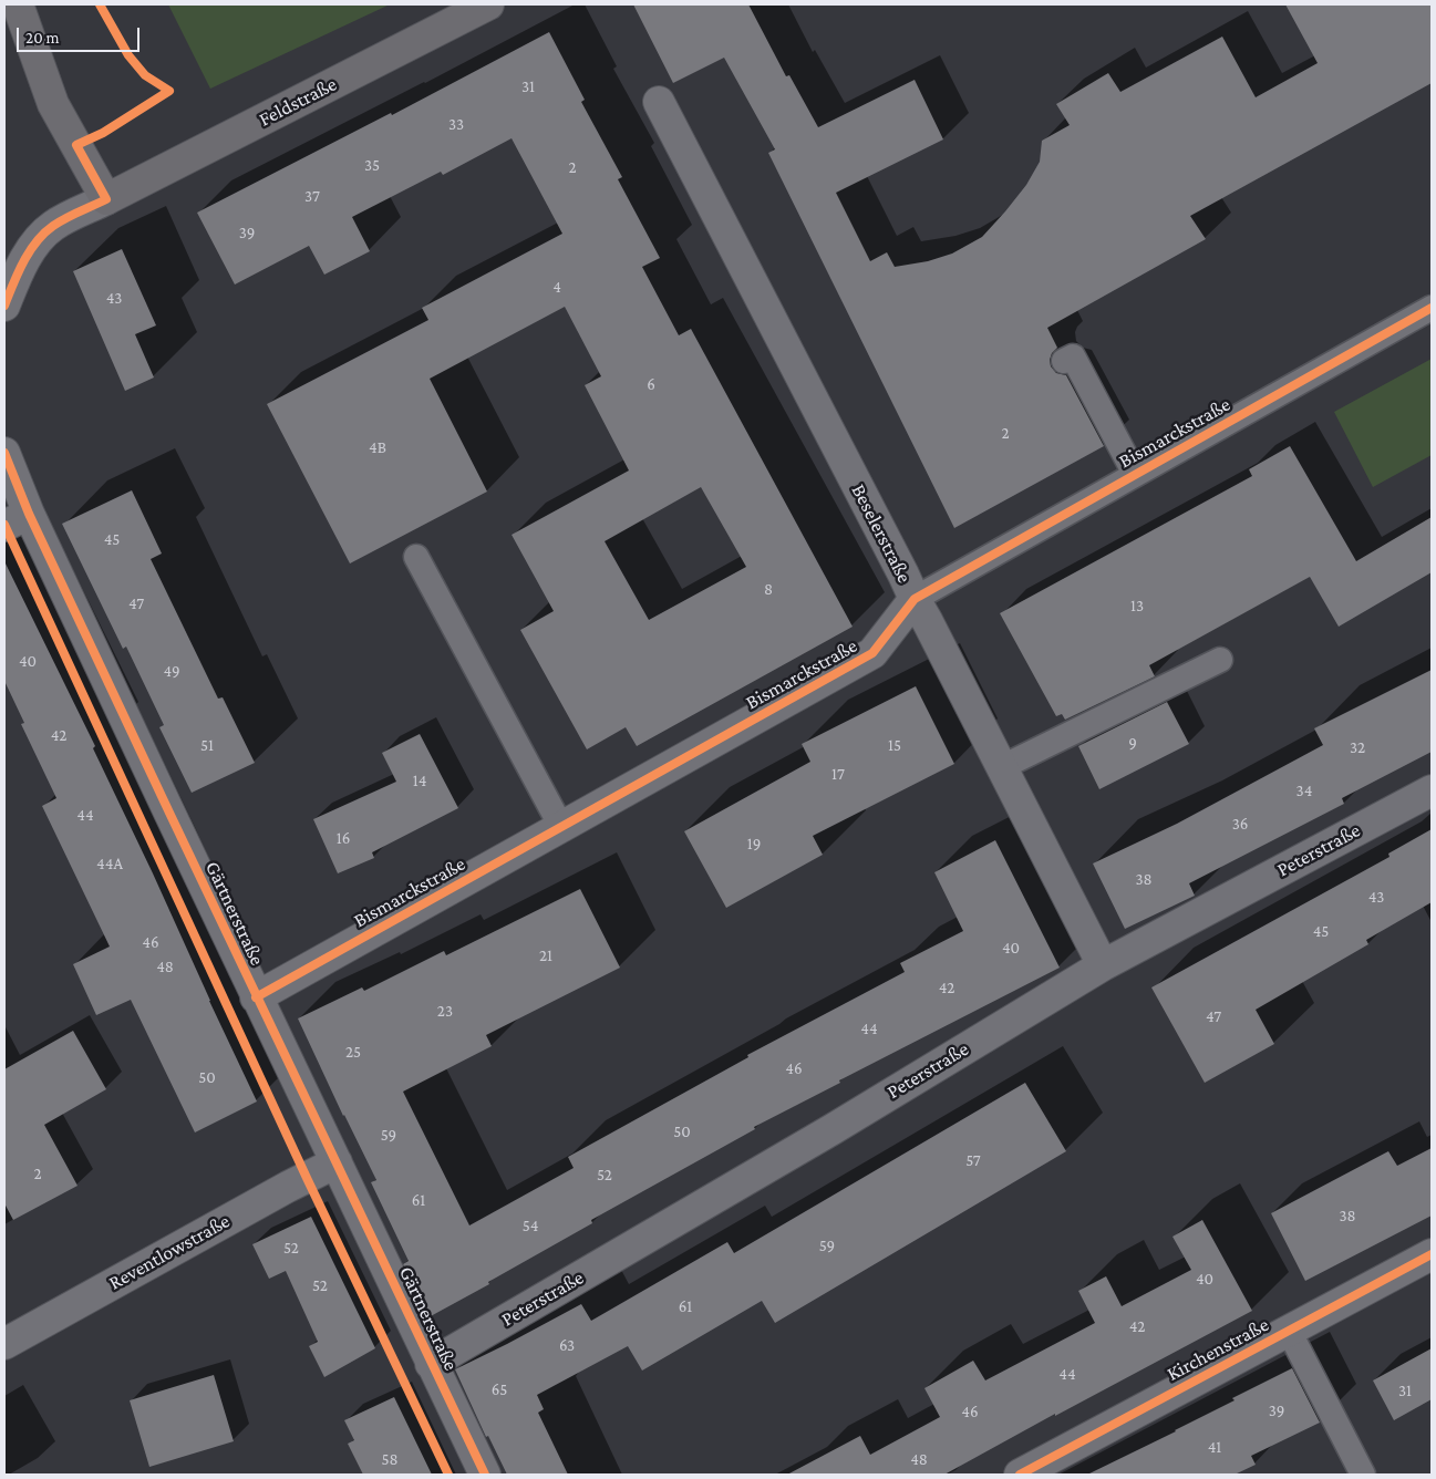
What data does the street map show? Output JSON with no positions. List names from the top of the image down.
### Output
{
  "streets": {
    "main road": ["Feldstraße"],
    "street": [
      "Bismarckstraße",
      "Beselerstraße",
      "Peterstraße",
      "Gärtnerstraße",
      "Reventlowstraße",
      "Kirchenstraße"
    ]
  },
  "crossings": [
    ["Bismarckstraße", "Beselerstraße"],
    ["Bismarckstraße", "Gärtnerstraße"],
    ["Beselerstraße", "Peterstraße"],
    ["Peterstraße", "Gärtnerstraße"],
    ["Gärtnerstraße", "Reventlowstraße"]
  ],
  "house_numbers": [
    "31",
    "33",
    "35",
    "2",
    "37",
    "39",
    "4",
    "43",
    "6",
    "2",
    "4B",
    "45",
    "8",
    "47",
    "13",
    "40",
    "49",
    "42",
    "9",
    "51",
    "15",
    "32",
    "17",
    "14",
    "34",
    "44",
    "36",
    "16",
    "19",
    "44A",
    "38",
    "43",
    "45",
    "46",
    "40",
    "21",
    "48",
    "42",
    "23",
    "47",
    "44",
    "25",
    "46",
    "50",
    "50",
    "59",
    "57",
    "2",
    "52",
    "61",
    "38",
    "54",
    "59",
    "52",
    "40",
    "52",
    "61",
    "42",
    "63",
    "44",
    "65",
    "31",
    "39",
    "46",
    "41",
    "58",
    "48"
  ],
  "scale_bar": "20 m"
}
